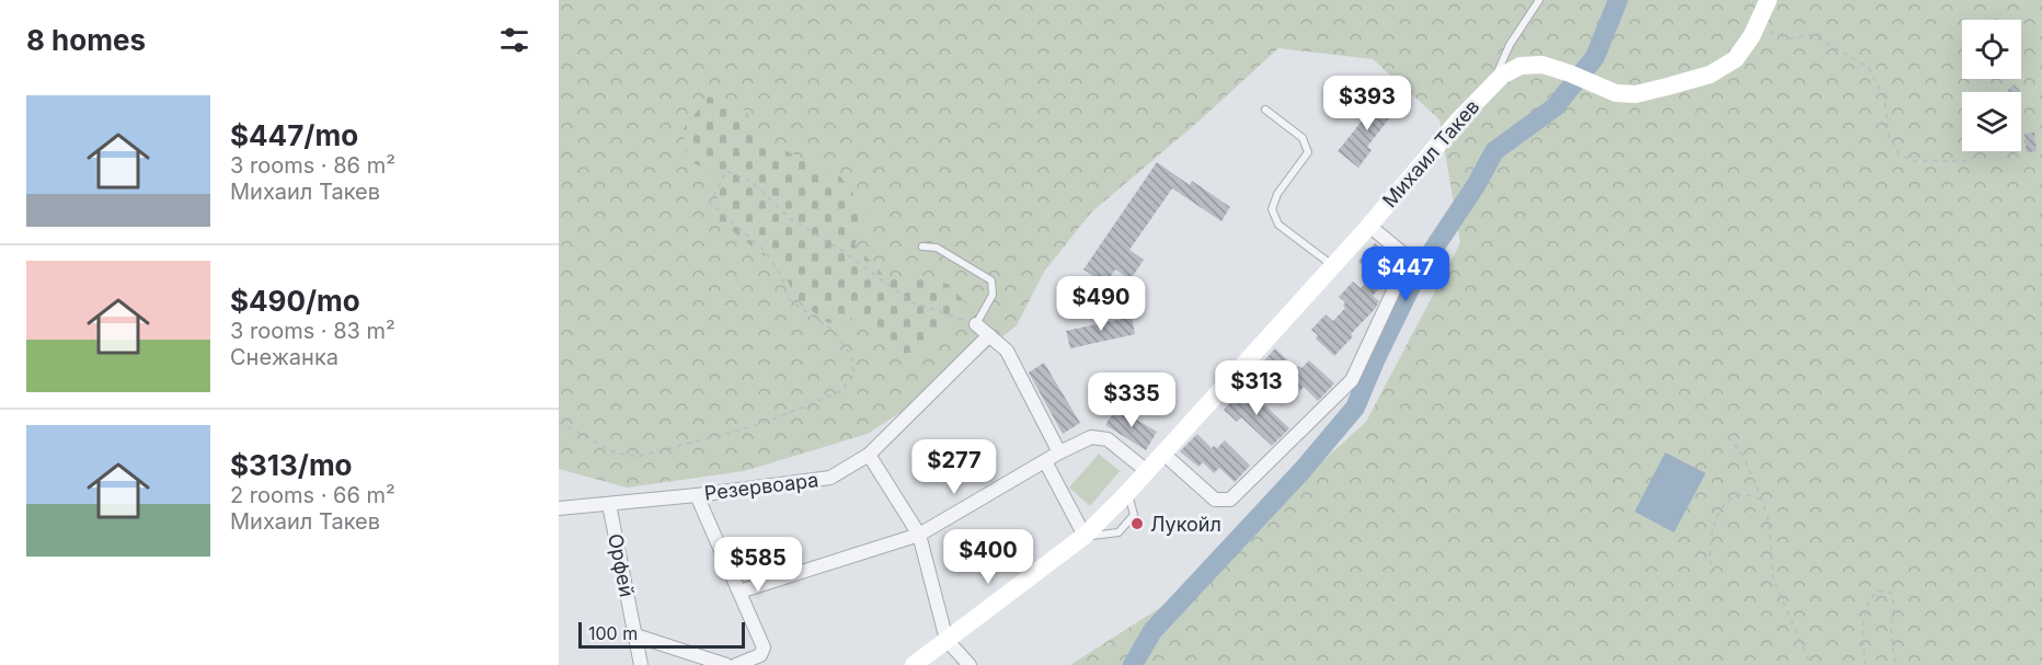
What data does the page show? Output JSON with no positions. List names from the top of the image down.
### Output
{
  "streets": {
    "main road": ["Михаил Такев"],
    "street": ["Резервоара", "Орфей"]
  },
  "crossings": [
    ["Резервоара", "Орфей"]
  ],
  "places": ["Лукойл"],
  "scale_bar": "100 m",
  "page": {
    "heading": "8 homes",
    "price": [
      "$393",
      "$447",
      "$490",
      "$313",
      "$335",
      "$277",
      "$400",
      "$585"
    ],
    "list": [
      {
        "name": "$447/mo",
        "note": "3 rooms · 86 m² · Михаил Такев"
      },
      {
        "name": "$490/mo",
        "note": "3 rooms · 83 m² · Снежанка"
      },
      {
        "name": "$313/mo",
        "note": "2 rooms · 66 m² · Михаил Такев"
      }
    ],
    "scale": "100 m"
  }
}
